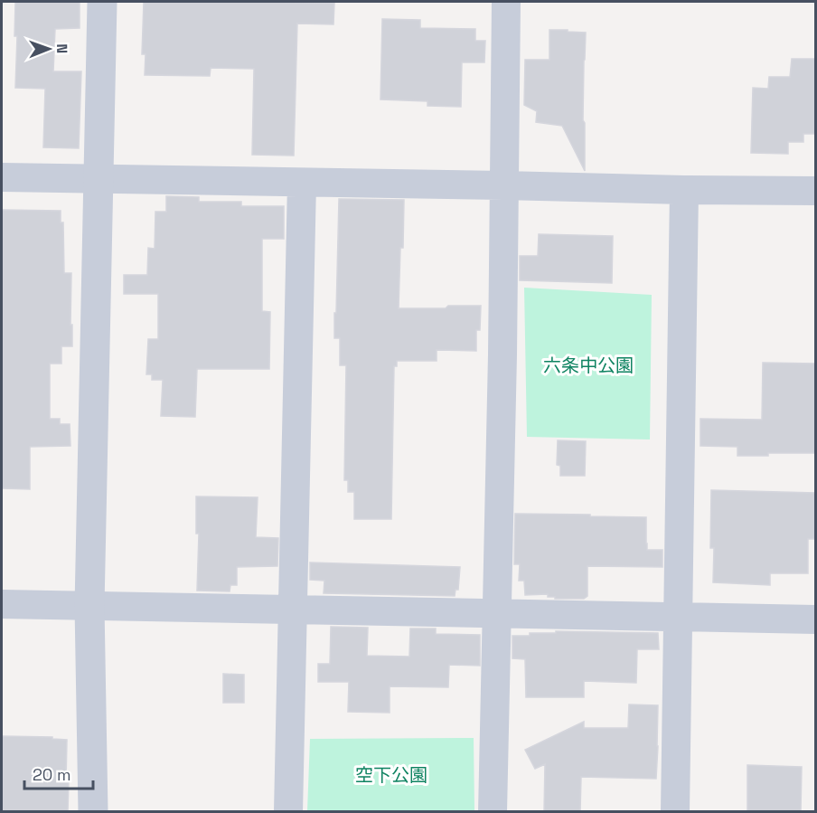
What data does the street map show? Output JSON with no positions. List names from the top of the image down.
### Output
{
  "parks": ["六条中公園", "空下公園"],
  "scale_bar": "20 m",
  "north": "right"
}
